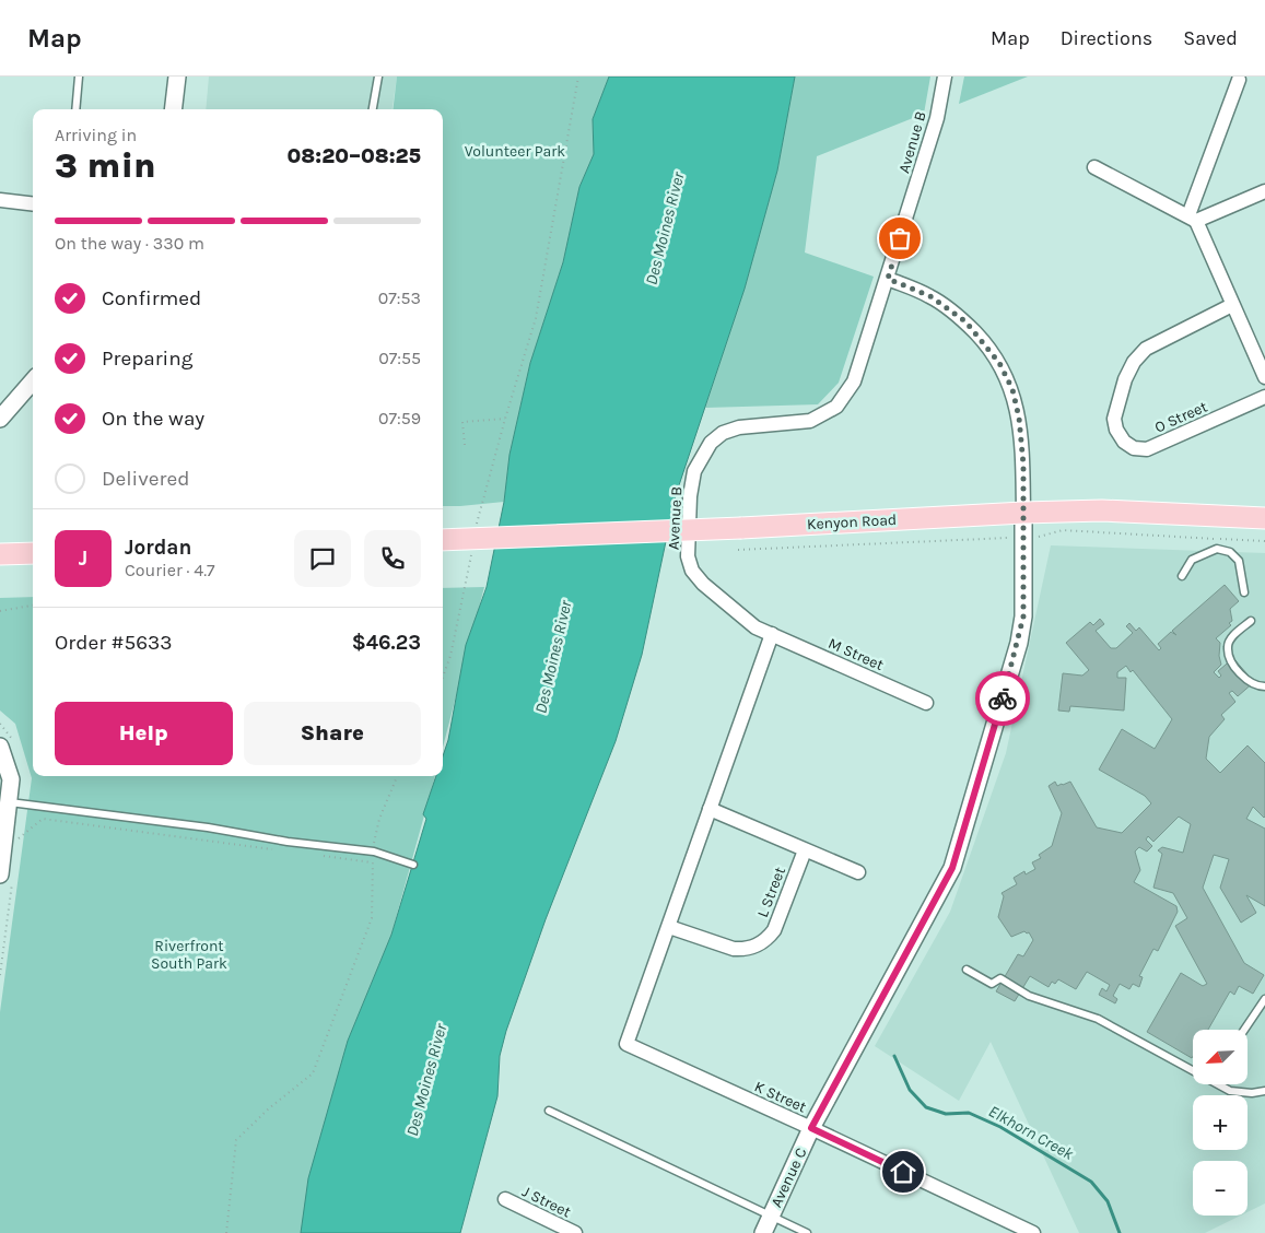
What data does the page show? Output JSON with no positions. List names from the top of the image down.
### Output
{
  "streets": {
    "main road": ["Kenyon Road"],
    "street": [
      "Avenue B",
      "O Street",
      "M Street",
      "L Street",
      "K Street",
      "Avenue C",
      "J Street"
    ]
  },
  "crossings": [
    ["Avenue B", "M Street"],
    ["Avenue B", "Avenue C"],
    ["Kenyon Road", "Avenue C"],
    ["L Street", "K Street"],
    ["K Street", "Avenue C"]
  ],
  "water": ["Des Moines River", "Elkhorn Creek"],
  "parks": ["Volunteer Park", "Riverfront South Park"],
  "north": "bottom left",
  "page": {
    "header": "Map",
    "nav": ["Map", "Directions", "Saved"],
    "heading": ["3 min", "Arriving in", "08:20–08:25"],
    "panel": [
      "Jordan",
      "Courier · 4.7",
      "Order #5633",
      "$46.23"
    ],
    "bar": "On the way · 330 m",
    "list": [
      ["Confirmed", "07:53"],
      ["Preparing", "07:55"],
      ["On the way", "07:59"],
      "Delivered"
    ],
    "round": "J",
    "buttons": ["Help", "Share"],
    "map_buttons": ["+", "−"]
  }
}
